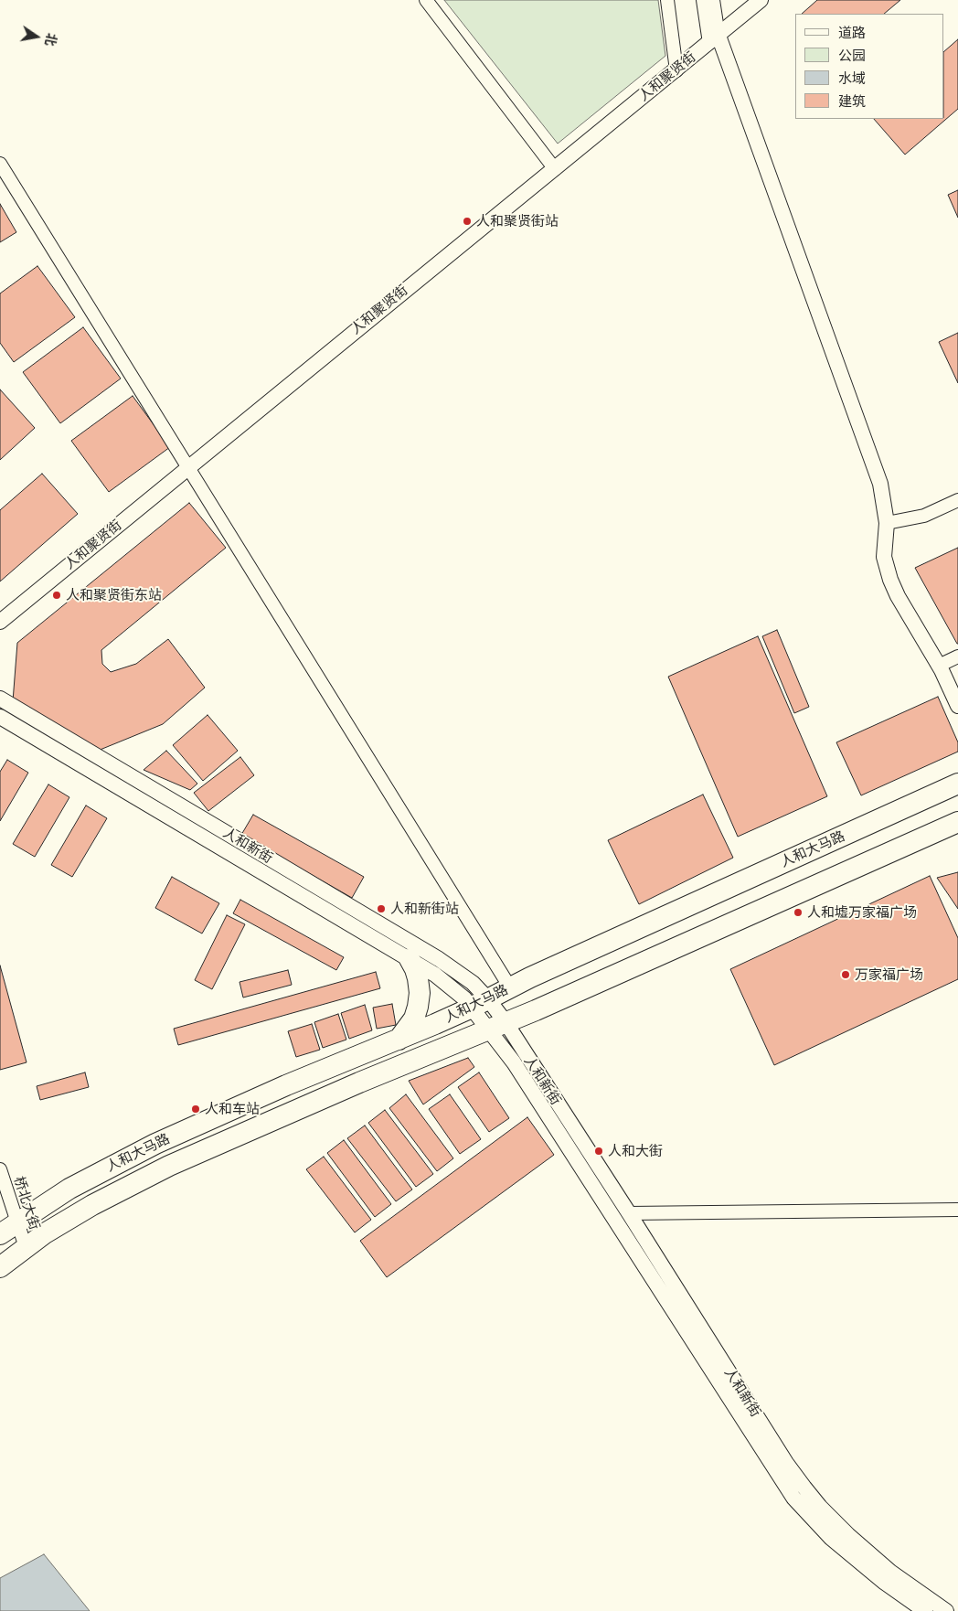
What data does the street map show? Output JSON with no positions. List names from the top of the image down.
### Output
{
  "streets": {
    "highway": ["人和大马路"],
    "street": ["人和聚贤街", "人和新街", "桥北大街"]
  },
  "crossings": [
    ["人和新街", "人和大马路"],
    ["人和大马路", "桥北大街"]
  ],
  "places": [
    "人和聚贤街站",
    "人和聚贤街东站",
    "人和新街站",
    "人和墟万家福广场",
    "万家福广场",
    "人和车站",
    "人和大街"
  ],
  "legend": [
    "道路",
    "公园",
    "水域",
    "建筑"
  ],
  "north": "right"
}
